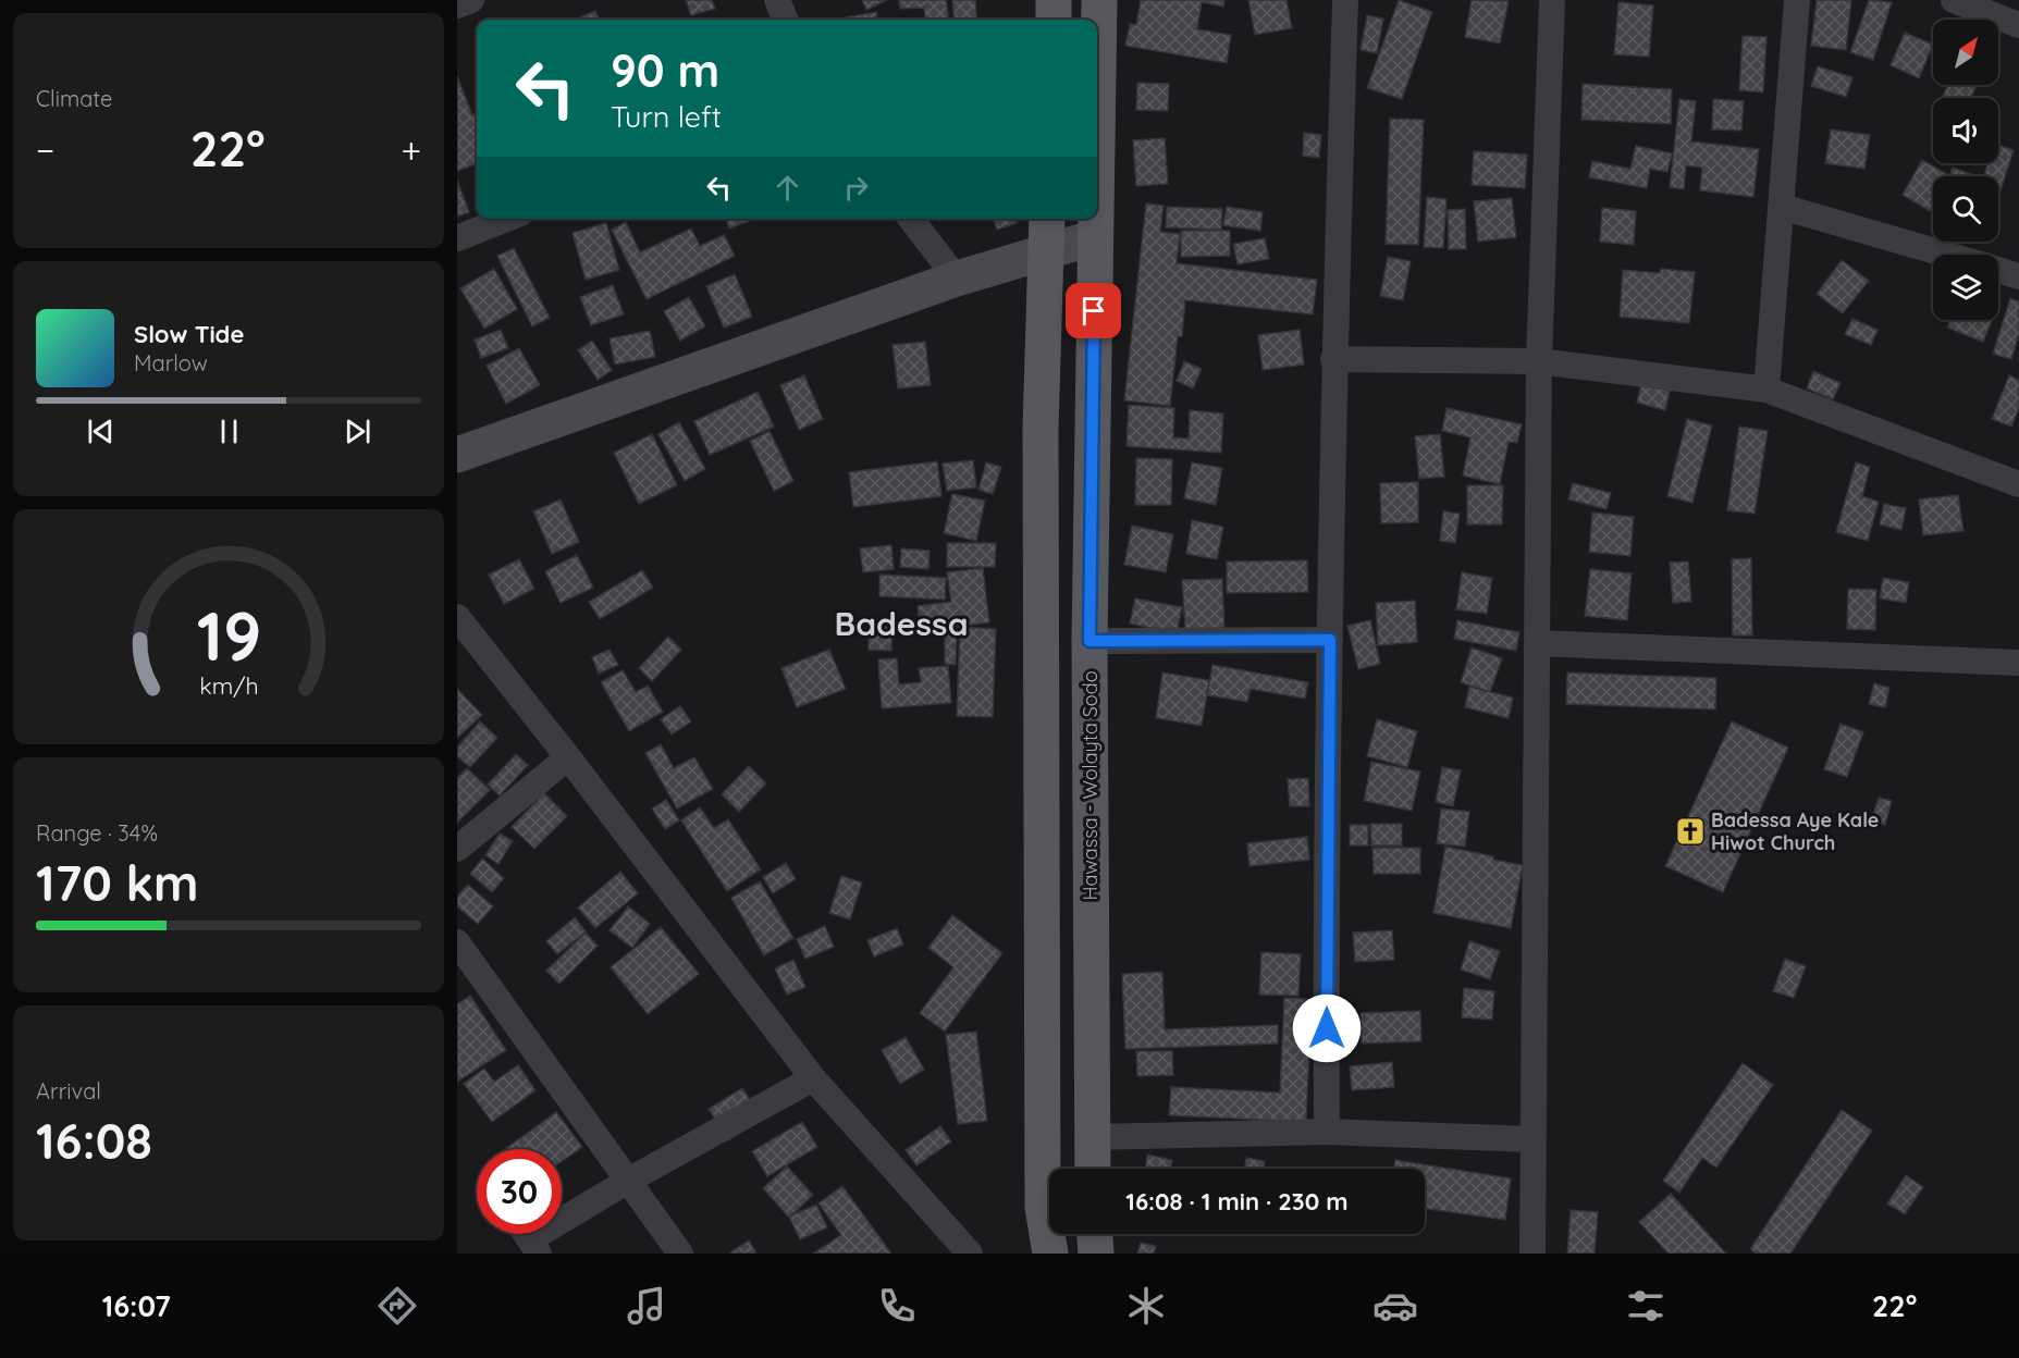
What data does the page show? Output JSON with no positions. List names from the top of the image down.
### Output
{
  "streets": {
    "main road": ["Hawassa - Wolayta Sodo"]
  },
  "districts": ["Badessa"],
  "places": {
    "church": ["Badessa Aye Kale Hiwot Church"]
  },
  "north": "top right",
  "page": {
    "tile": [
      "Climate",
      ["Range · 34%", "170 km"],
      ["Arrival", "16:08"]
    ],
    "turn": ["90 m", "Turn left"],
    "heat": ["−", "22°", "+"],
    "song": ["Slow Tide", "Marlow"],
    "limit": "30",
    "trip": "16:08 · 1 min · 230 m",
    "tabs": ["16:07", "22°"],
    "gauge": ["19", "km/h"]
  }
}
